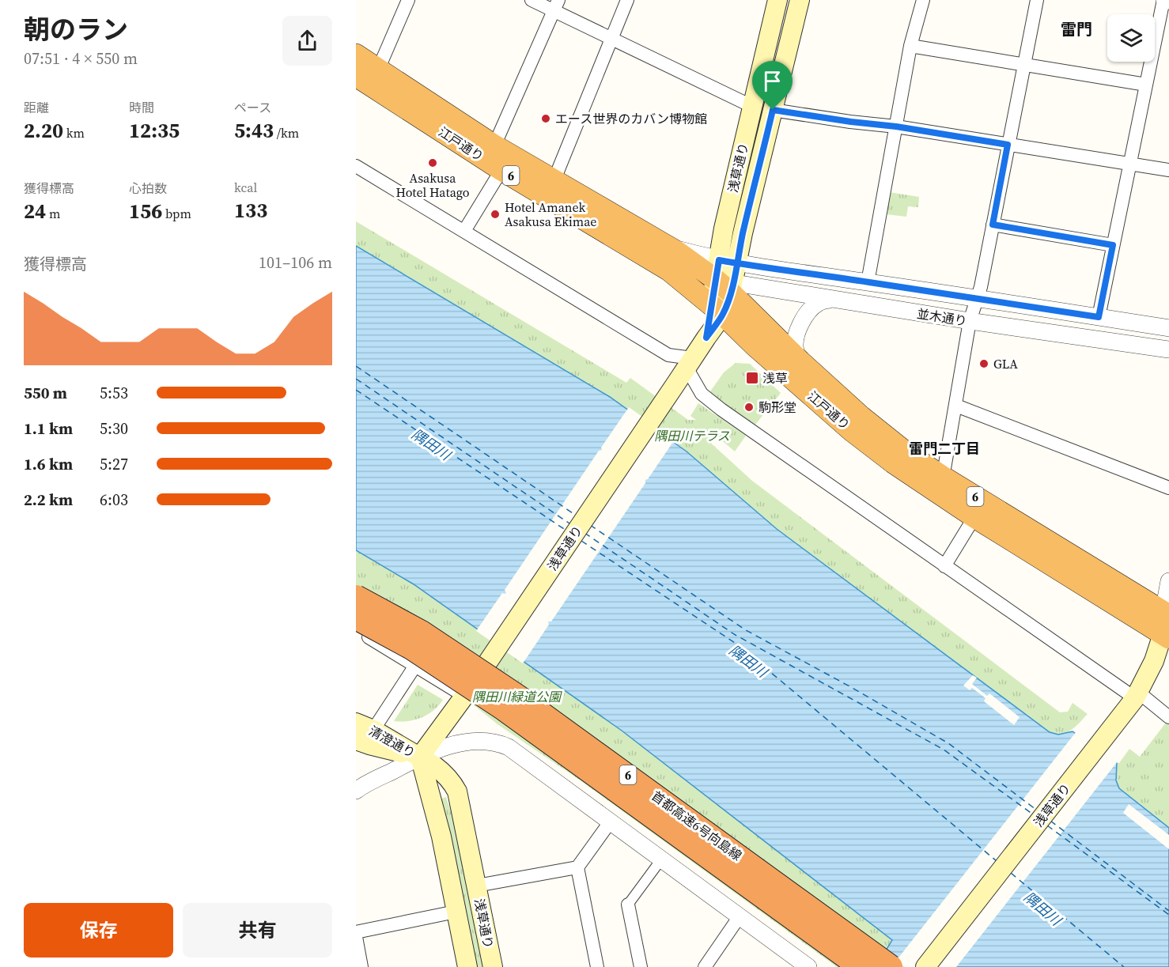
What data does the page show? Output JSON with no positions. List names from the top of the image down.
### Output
{
  "streets": {
    "highway": ["江戸通り", "6", "首都高速6号向島線"],
    "main road": ["浅草通り", "清澄通り"],
    "street": ["並木通り"]
  },
  "crossings": [
    ["江戸通り", "浅草通り"],
    ["江戸通り", "並木通り"],
    ["浅草通り", "並木通り"],
    ["浅草通り", "清澄通り"]
  ],
  "districts": ["雷門", "雷門二丁目"],
  "water": ["隅田川"],
  "parks": ["隅田川テラス", "隅田川緑道公園"],
  "places": {
    "other": [
      "エース世界のカバン博物館",
      "Asakusa Hotel Hatago",
      "Hotel Amanek Asakusa Ekimae",
      "GLA",
      "駒形堂"
    ],
    "transit": ["浅草"]
  },
  "page": {
    "heading": ["朝のラン", "07:51 · 4 × 550 m"],
    "stats": [
      ["距離", "2.20 km"],
      ["時間", "12:35"],
      ["ペース", "5:43 /km"],
      ["獲得標高", "24 m"],
      ["心拍数", "156 bpm"],
      ["kcal", "133"]
    ],
    "chart": ["獲得標高", "101–106 m"],
    "list": [
      {
        "name": "550 m",
        "note": "5:53"
      },
      {
        "name": "1.1 km",
        "note": "5:30"
      },
      {
        "name": "1.6 km",
        "note": "5:27"
      },
      {
        "name": "2.2 km",
        "note": "6:03"
      }
    ],
    "buttons": ["保存", "共有"]
  }
}
